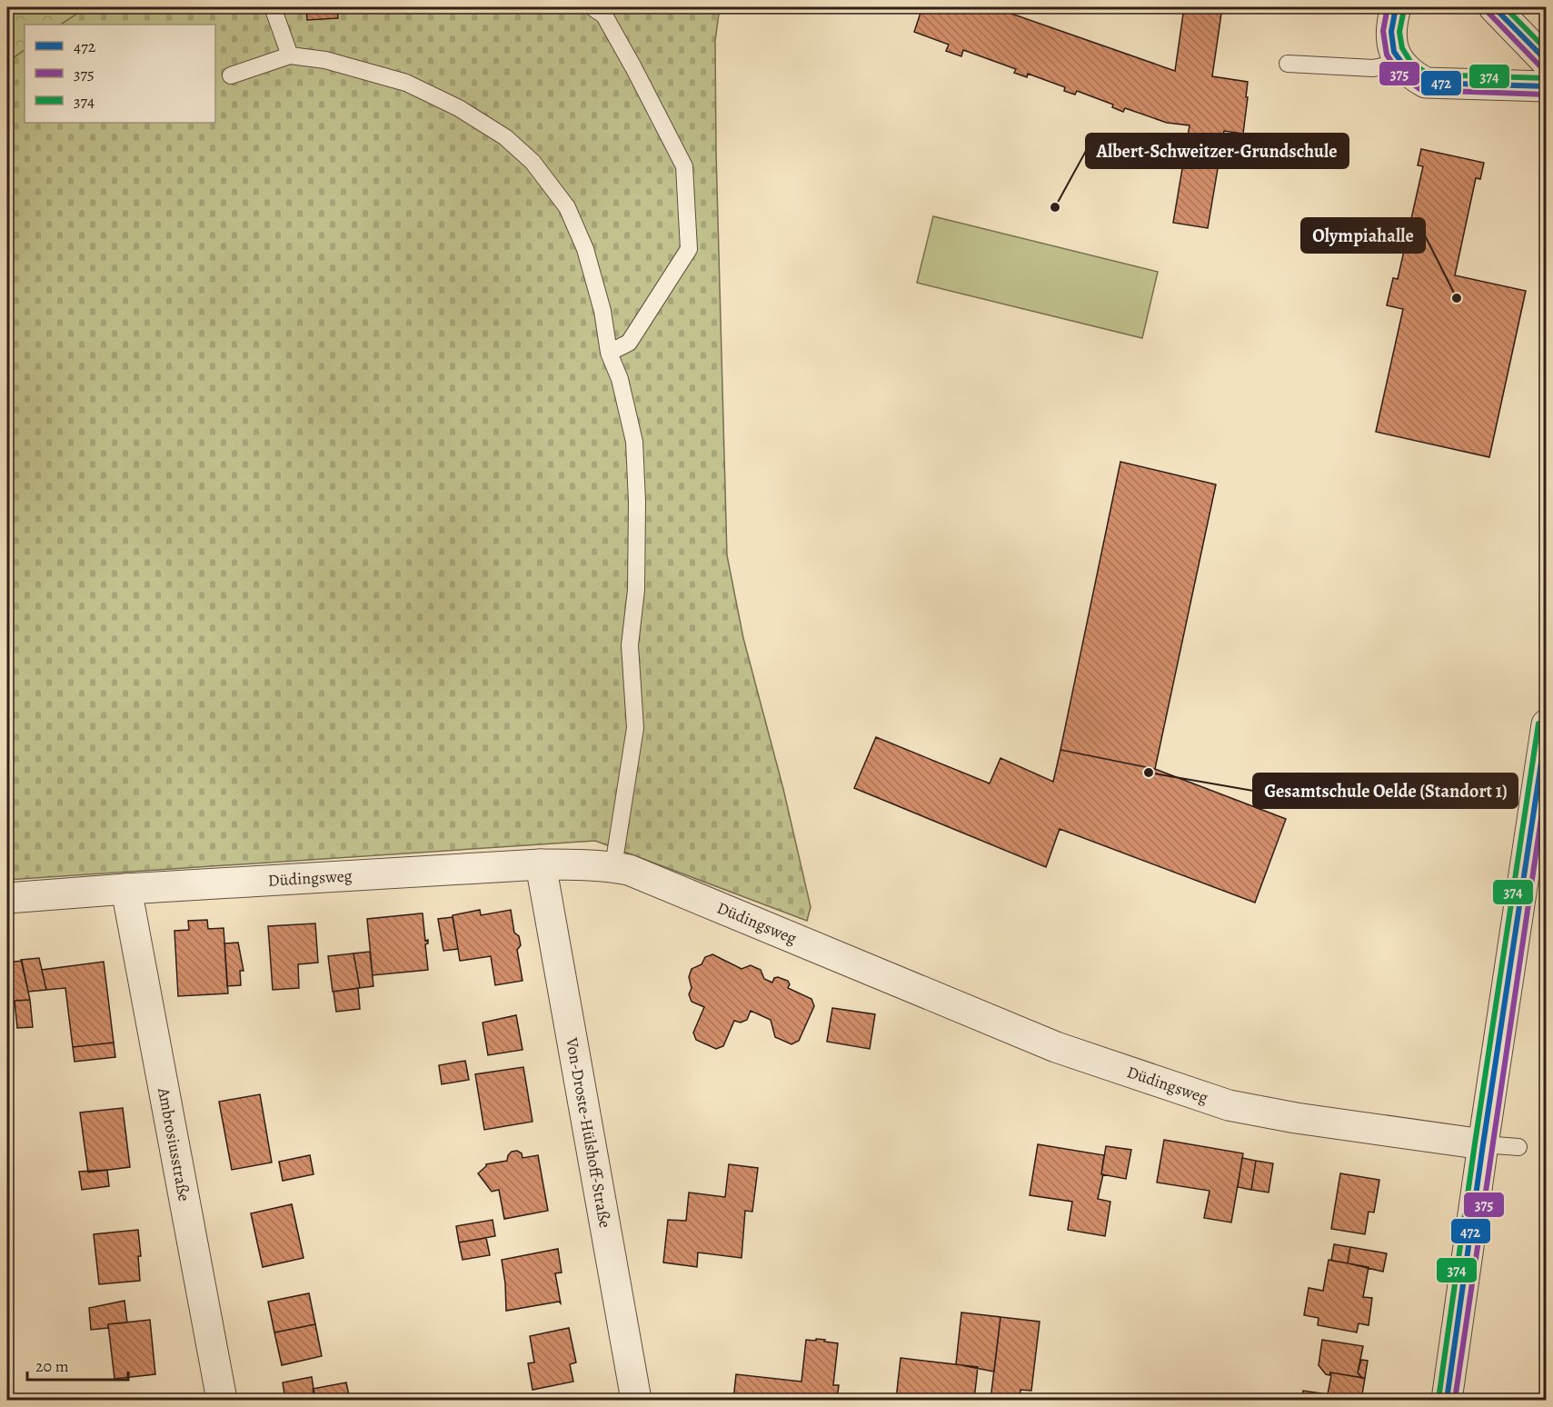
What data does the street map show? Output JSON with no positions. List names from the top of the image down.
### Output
{
  "streets": {
    "street": ["Düdingsweg", "Von-Droste-Hülshoff-Straße", "Ambrosiusstraße"]
  },
  "crossings": [
    ["Düdingsweg", "Von-Droste-Hülshoff-Straße"],
    ["Düdingsweg", "Ambrosiusstraße"]
  ],
  "places": ["Albert-Schweitzer-Grundschule", "Olympiahalle", "Gesamtschule Oelde (Standort 1)"],
  "lines": ["transit line 472", "transit line 375", "transit line 374"],
  "legend": ["472", "375", "374"],
  "scale_bar": "20 m"
}
